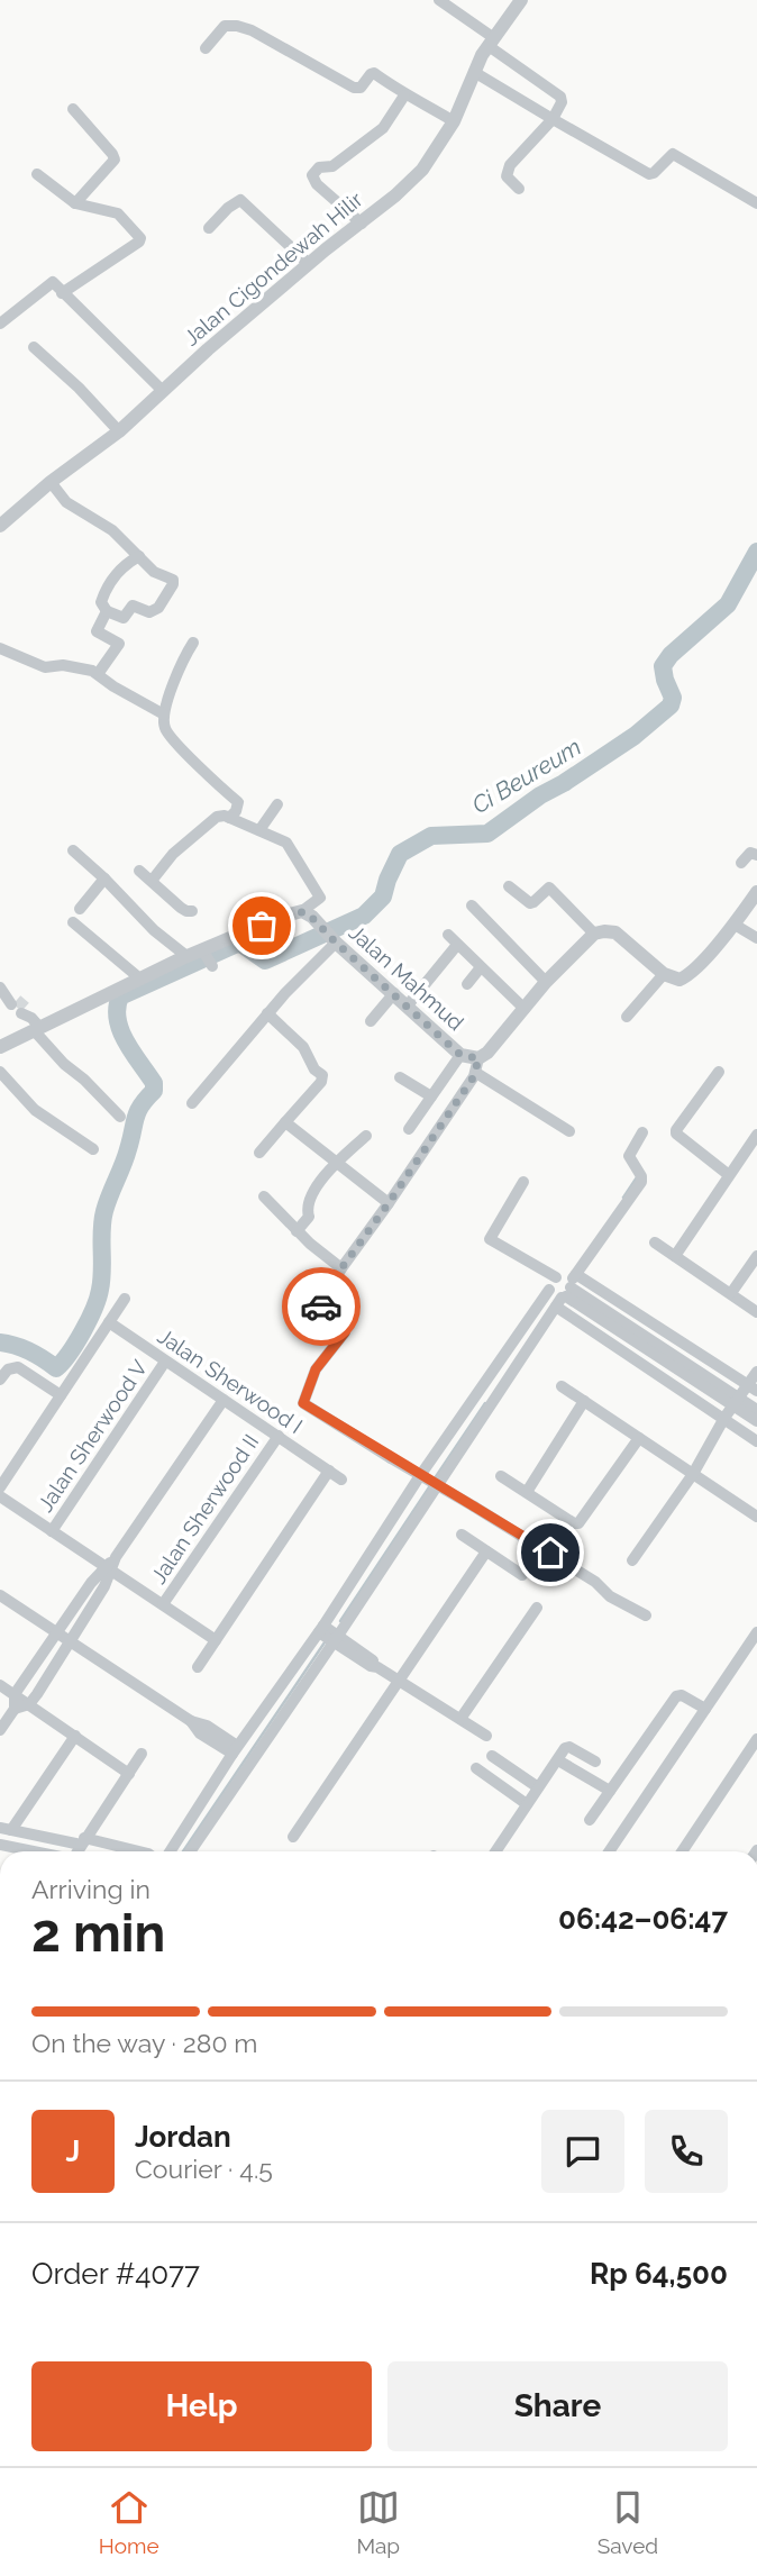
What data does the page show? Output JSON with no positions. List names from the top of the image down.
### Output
{
  "streets": {
    "street": [
      "Jalan Cigondewah Hilir",
      "Jalan Mahmud",
      "Jalan Sherwood I",
      "Jalan Sherwood V",
      "Jalan Sherwood II"
    ]
  },
  "crossings": [
    ["Jalan Sherwood I", "Jalan Sherwood V"],
    ["Jalan Sherwood I", "Jalan Sherwood II"]
  ],
  "water": ["Ci Beureum"],
  "page": {
    "heading": ["2 min", "Arriving in", "06:42–06:47"],
    "panel": [
      "Jordan",
      "Courier · 4.5",
      "Order #4077",
      "Rp 64,500"
    ],
    "bar": "On the way · 280 m",
    "round": "J",
    "buttons": ["Help", "Share"],
    "tabs": ["Home", "Map", "Saved"]
  }
}
